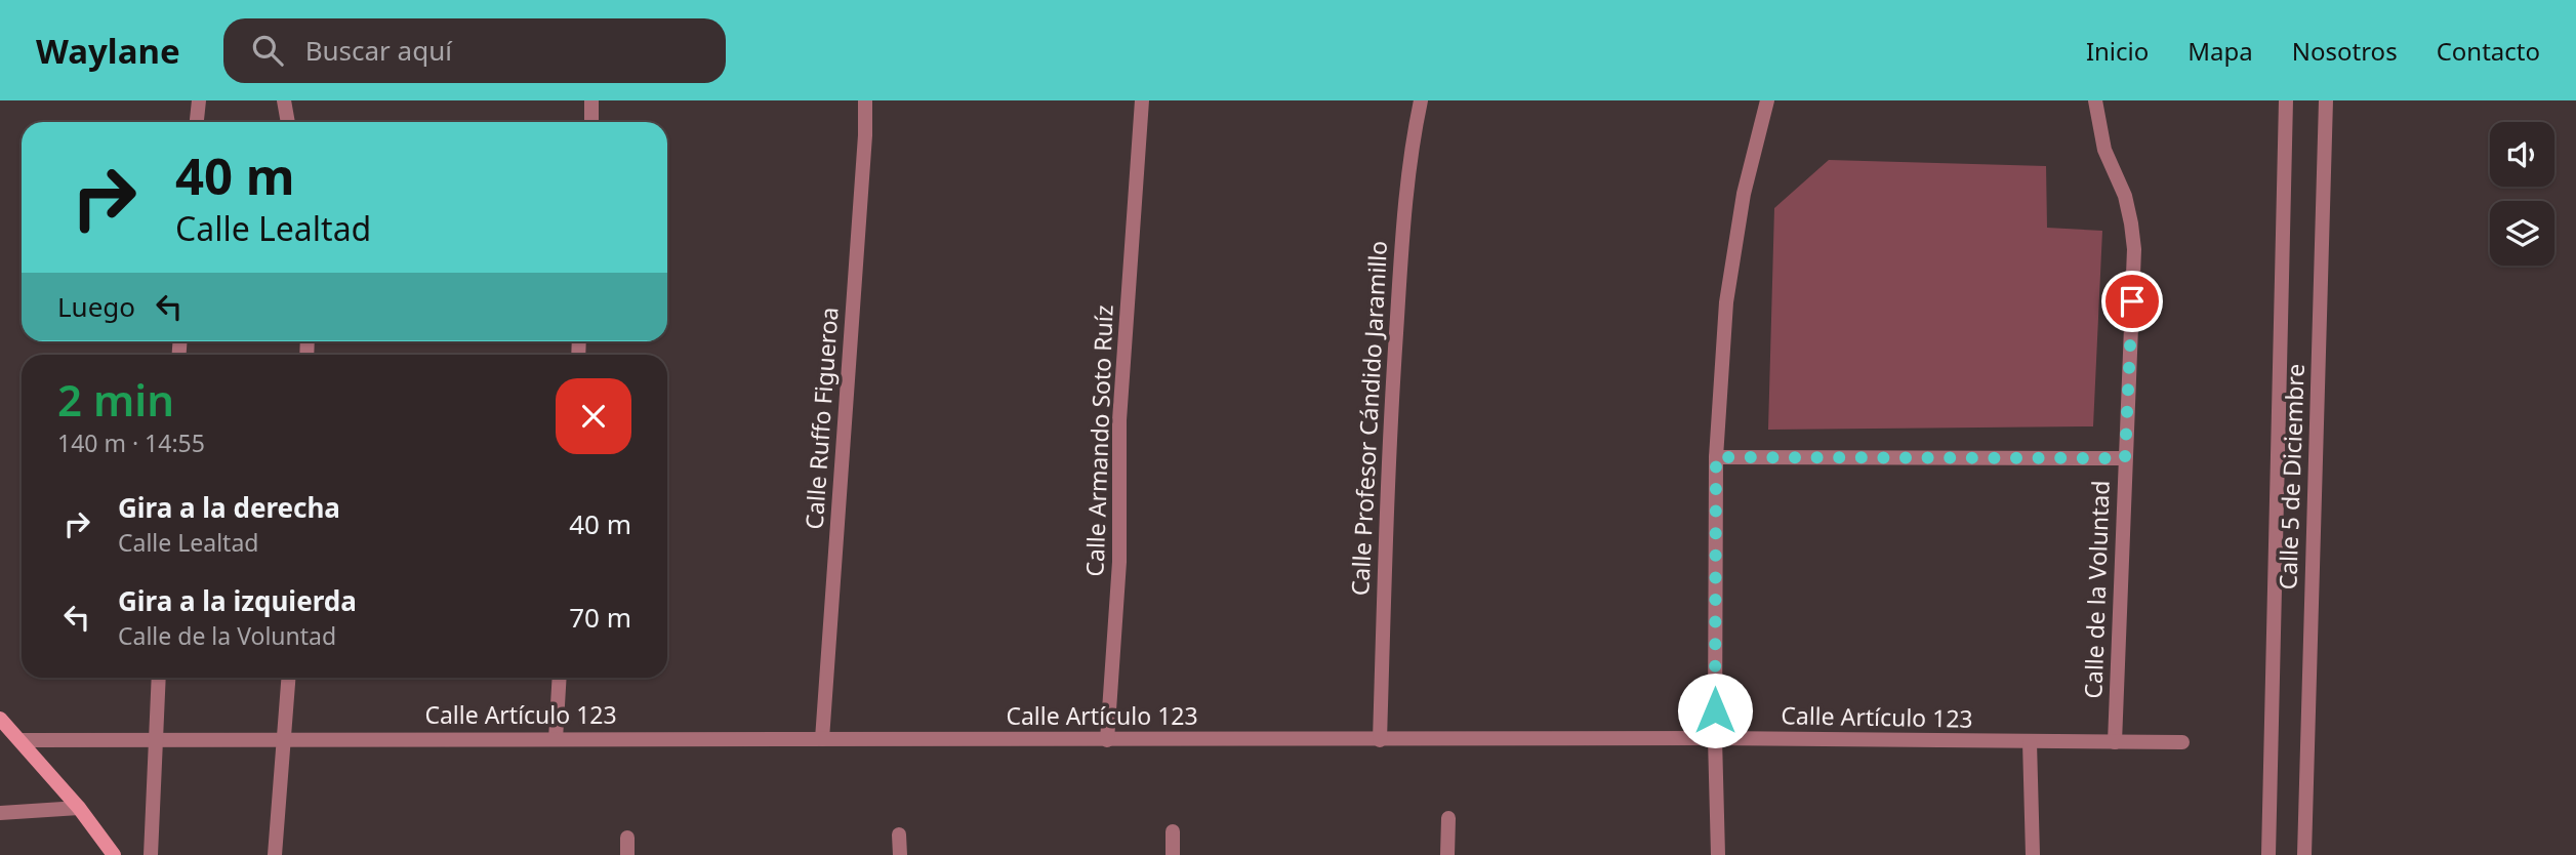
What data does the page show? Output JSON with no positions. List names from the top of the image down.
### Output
{
  "streets": {
    "street": [
      "Calle Ruffo Figueroa",
      "Calle Profesor Cándido Jaramillo",
      "Calle Armando Soto Ruíz",
      "Calle 5 de Diciembre",
      "Calle de la Voluntad",
      "Calle Artículo 123"
    ]
  },
  "crossings": [
    ["Calle Ruffo Figueroa", "Calle Artículo 123"],
    ["Calle Profesor Cándido Jaramillo", "Calle Artículo 123"],
    ["Calle Armando Soto Ruíz", "Calle Artículo 123"],
    ["Calle de la Voluntad", "Calle Artículo 123"]
  ],
  "page": {
    "header": "Waylane",
    "search": "Buscar aquí",
    "nav": [
      "Inicio",
      "Mapa",
      "Nosotros",
      "Contacto"
    ],
    "turn": ["40 m", "Calle Lealtad"],
    "then": "Luego",
    "heading": ["2 min", "140 m · 14:55"],
    "list": [
      {
        "name": "Gira a la derecha",
        "note": "Calle Lealtad",
        "value": "40 m"
      },
      {
        "name": "Gira a la izquierda",
        "note": "Calle de la Voluntad",
        "value": "70 m"
      }
    ]
  }
}
